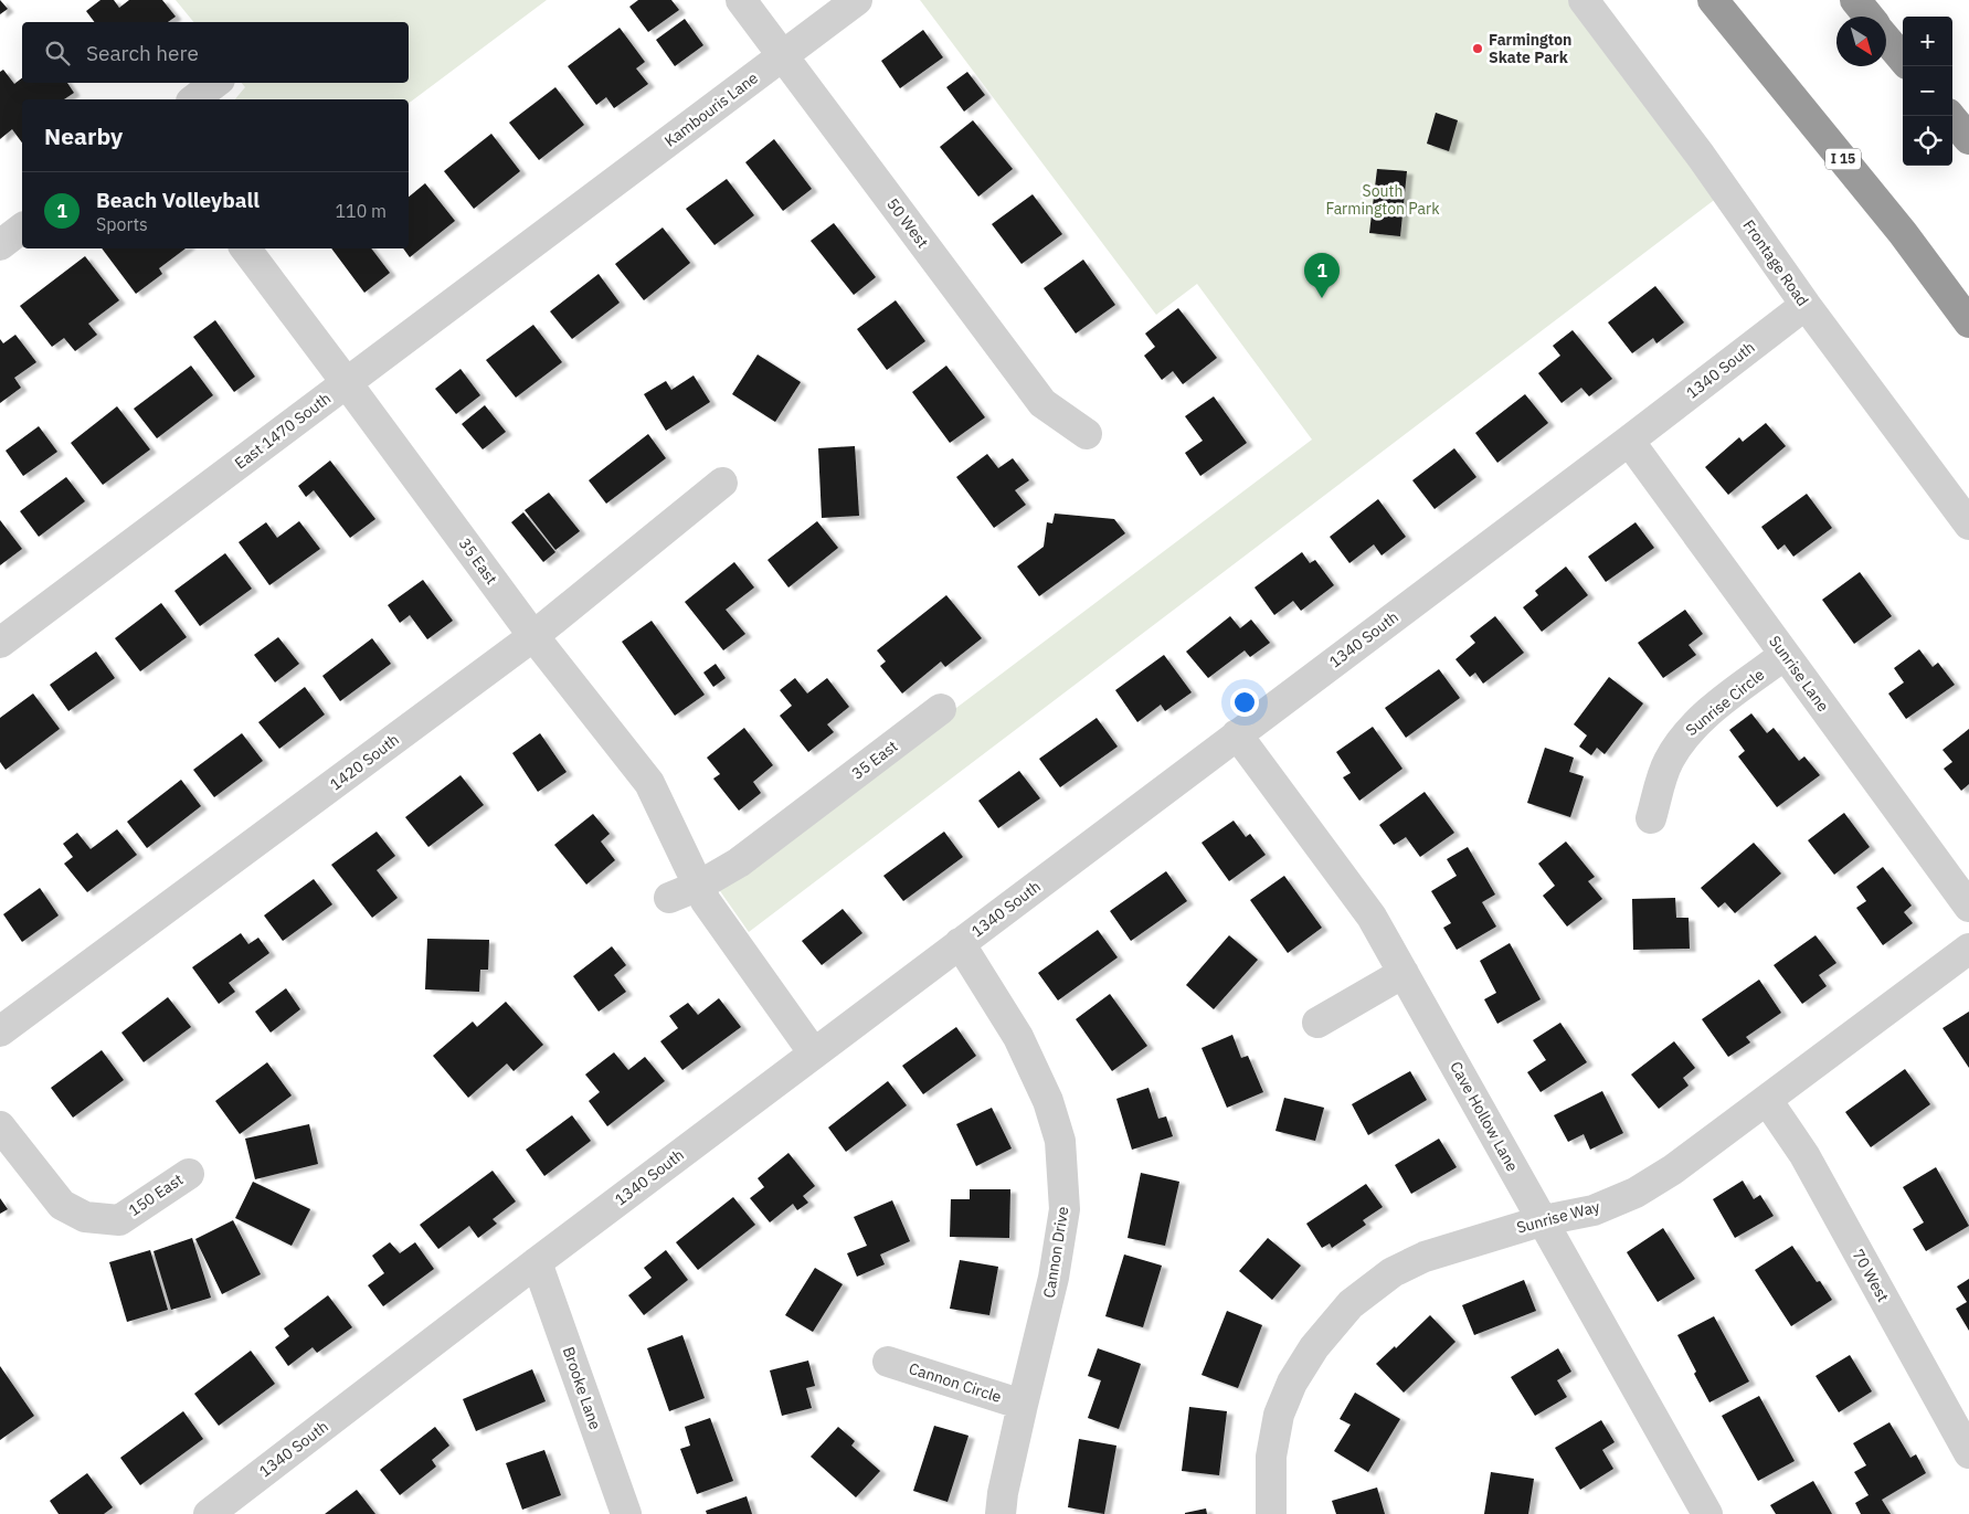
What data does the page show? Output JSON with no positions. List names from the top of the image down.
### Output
{
  "streets": {
    "highway": ["I 15"],
    "street": [
      "Kambouris Lane",
      "50 West",
      "Frontage Road",
      "1340 South",
      "East 1470 South",
      "35 East",
      "Sunrise Lane",
      "Sunrise Circle",
      "1420 South",
      "Cave Hollow Lane",
      "150 East",
      "Sunrise Way",
      "Cannon Drive",
      "70 West",
      "Cannon Circle",
      "Brooke Lane"
    ]
  },
  "crossings": [
    ["Kambouris Lane", "50 West"],
    ["Kambouris Lane", "East 1470 South"],
    ["Frontage Road", "1340 South"],
    ["1340 South", "35 East"],
    ["1340 South", "Sunrise Lane"],
    ["1340 South", "Cave Hollow Lane"],
    ["1340 South", "Cannon Drive"],
    ["1340 South", "Brooke Lane"],
    ["East 1470 South", "35 East"],
    ["35 East", "1420 South"],
    ["Sunrise Lane", "Sunrise Circle"],
    ["Cave Hollow Lane", "Sunrise Way"],
    ["Sunrise Way", "70 West"],
    ["Cannon Drive", "Cannon Circle"]
  ],
  "parks": ["South Farmington Park"],
  "places": ["Farmington Skate Park"],
  "north": "bottom right",
  "page": {
    "map_buttons": ["+", "−"],
    "search": "Search here",
    "heading": "Nearby",
    "list": [
      {
        "mark": "1",
        "name": "Beach Volleyball",
        "note": "Sports",
        "value": "110 m"
      }
    ],
    "pins": "1"
  }
}
